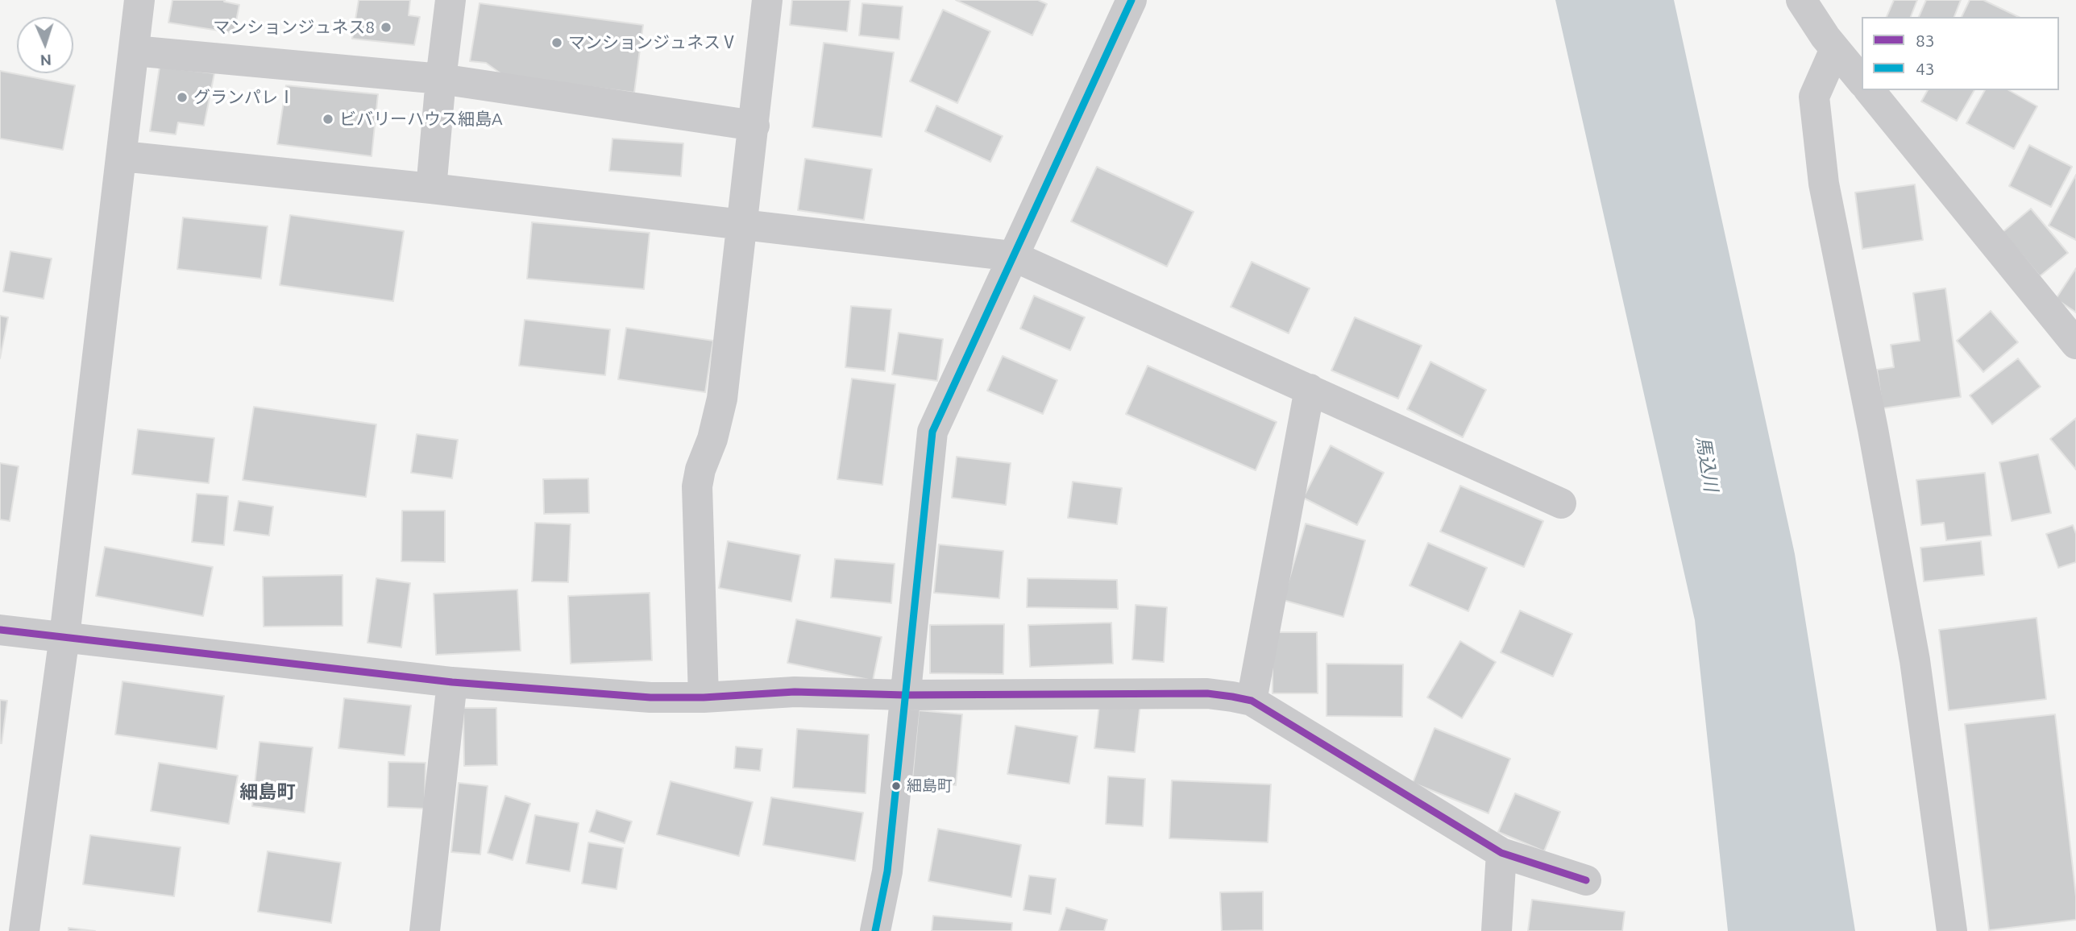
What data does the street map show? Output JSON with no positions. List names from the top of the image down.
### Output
{
  "districts": ["細島町"],
  "water": ["馬込川"],
  "places": [
    "マンションジュネス8",
    "マンションジュネスⅤ",
    "グランパレⅠ",
    "ビバリーハウス細島A",
    "細島町"
  ],
  "lines": ["transit line 43", "transit line 83"],
  "legend": ["83", "43"],
  "north": "bottom"
}
